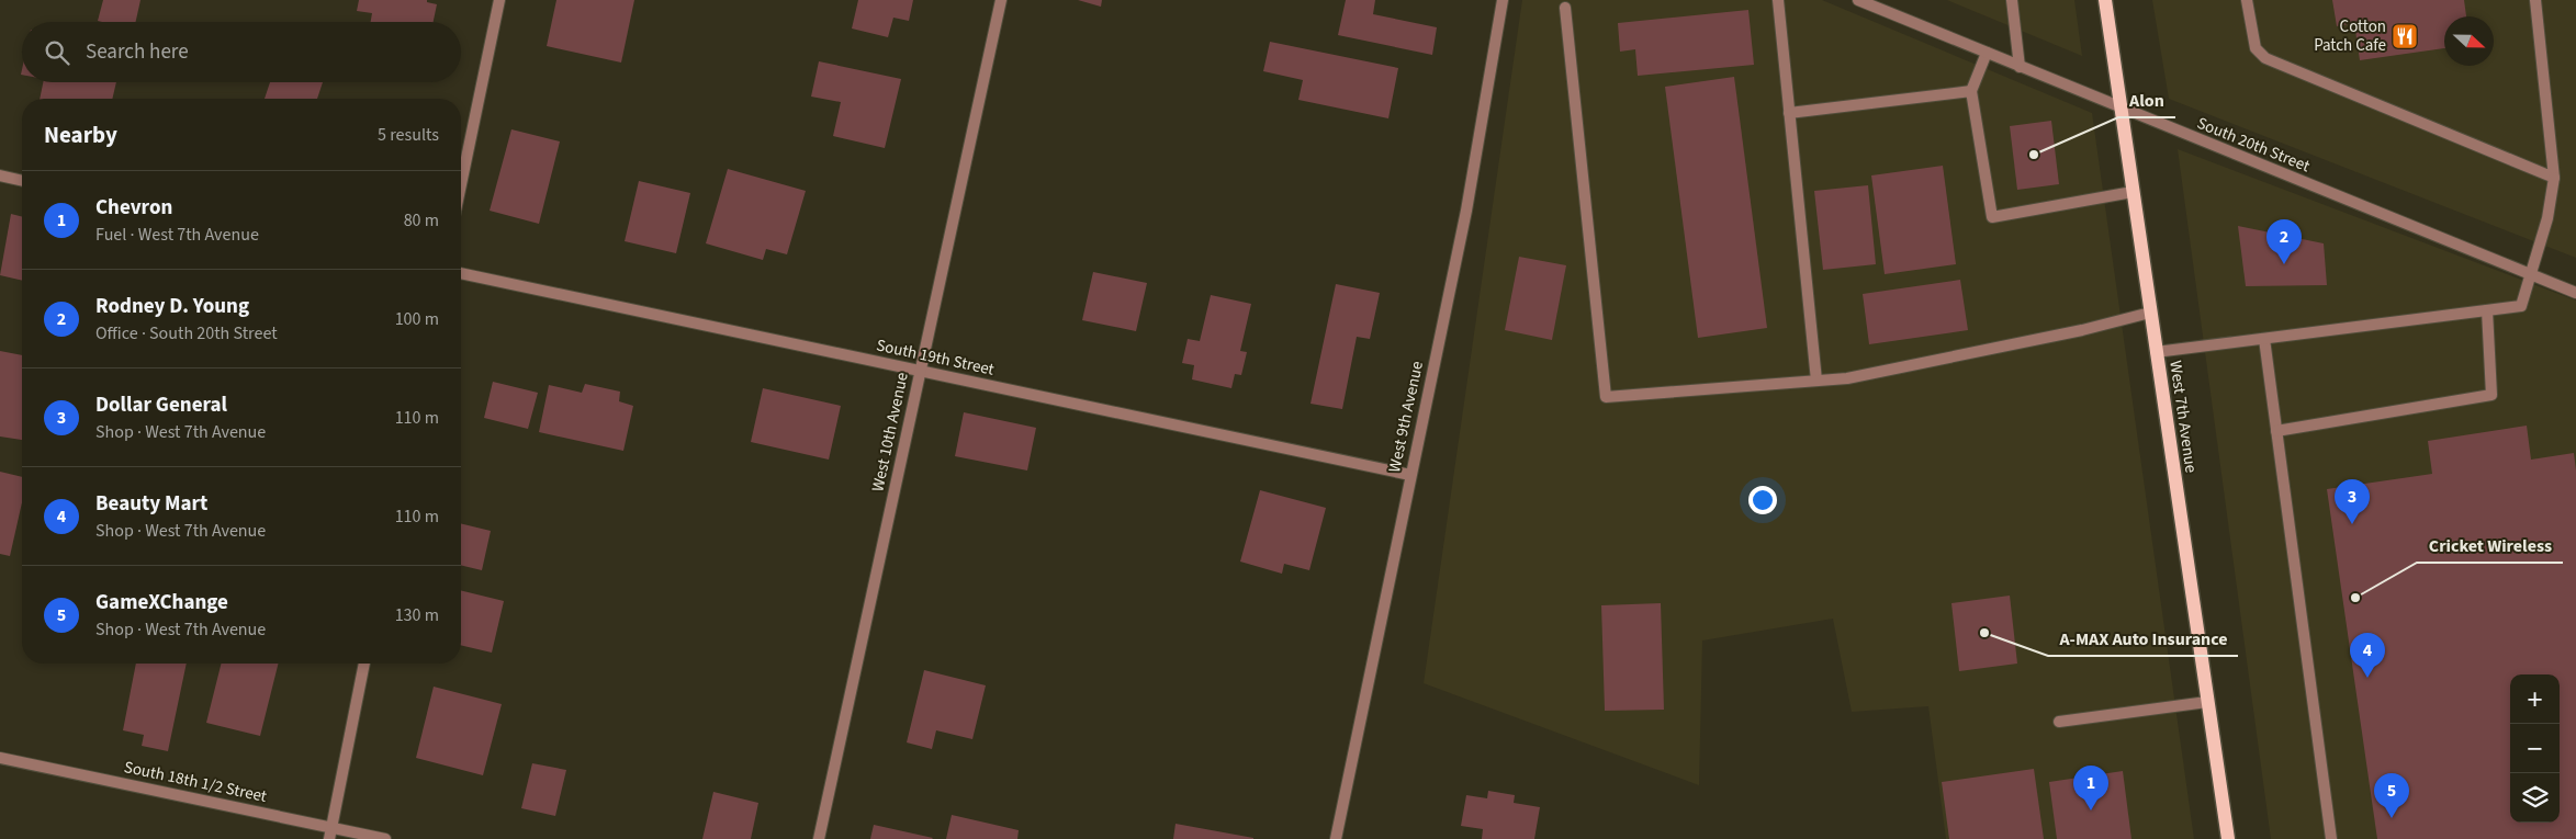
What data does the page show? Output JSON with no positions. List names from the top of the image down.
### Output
{
  "streets": {
    "main road": ["West 7th Avenue"],
    "street": [
      "South 20th Street",
      "South 19th Street",
      "West 9th Avenue",
      "West 10th Avenue",
      "South 18th 1/2 Street"
    ]
  },
  "crossings": [
    ["South 20th Street", "West 7th Avenue"],
    ["South 19th Street", "West 9th Avenue"],
    ["South 19th Street", "West 10th Avenue"]
  ],
  "places": {
    "restaurant": ["Cotton Patch Cafe"],
    "other": ["Alon", "Cricket Wireless", "A-MAX Auto Insurance"]
  },
  "north": "right",
  "page": {
    "search": "Search here",
    "heading": ["Nearby", "5 results"],
    "list": [
      {
        "mark": "1",
        "name": "Chevron",
        "note": "Fuel · West 7th Avenue",
        "value": "80 m"
      },
      {
        "mark": "2",
        "name": "Rodney D. Young",
        "note": "Office · South 20th Street",
        "value": "100 m"
      },
      {
        "mark": "3",
        "name": "Dollar General",
        "note": "Shop · West 7th Avenue",
        "value": "110 m"
      },
      {
        "mark": "4",
        "name": "Beauty Mart",
        "note": "Shop · West 7th Avenue",
        "value": "110 m"
      },
      {
        "mark": "5",
        "name": "GameXChange",
        "note": "Shop · West 7th Avenue",
        "value": "130 m"
      }
    ],
    "pins": [
      "2",
      "3",
      "4",
      "1",
      "5"
    ],
    "map_buttons": ["+", "−"]
  }
}
